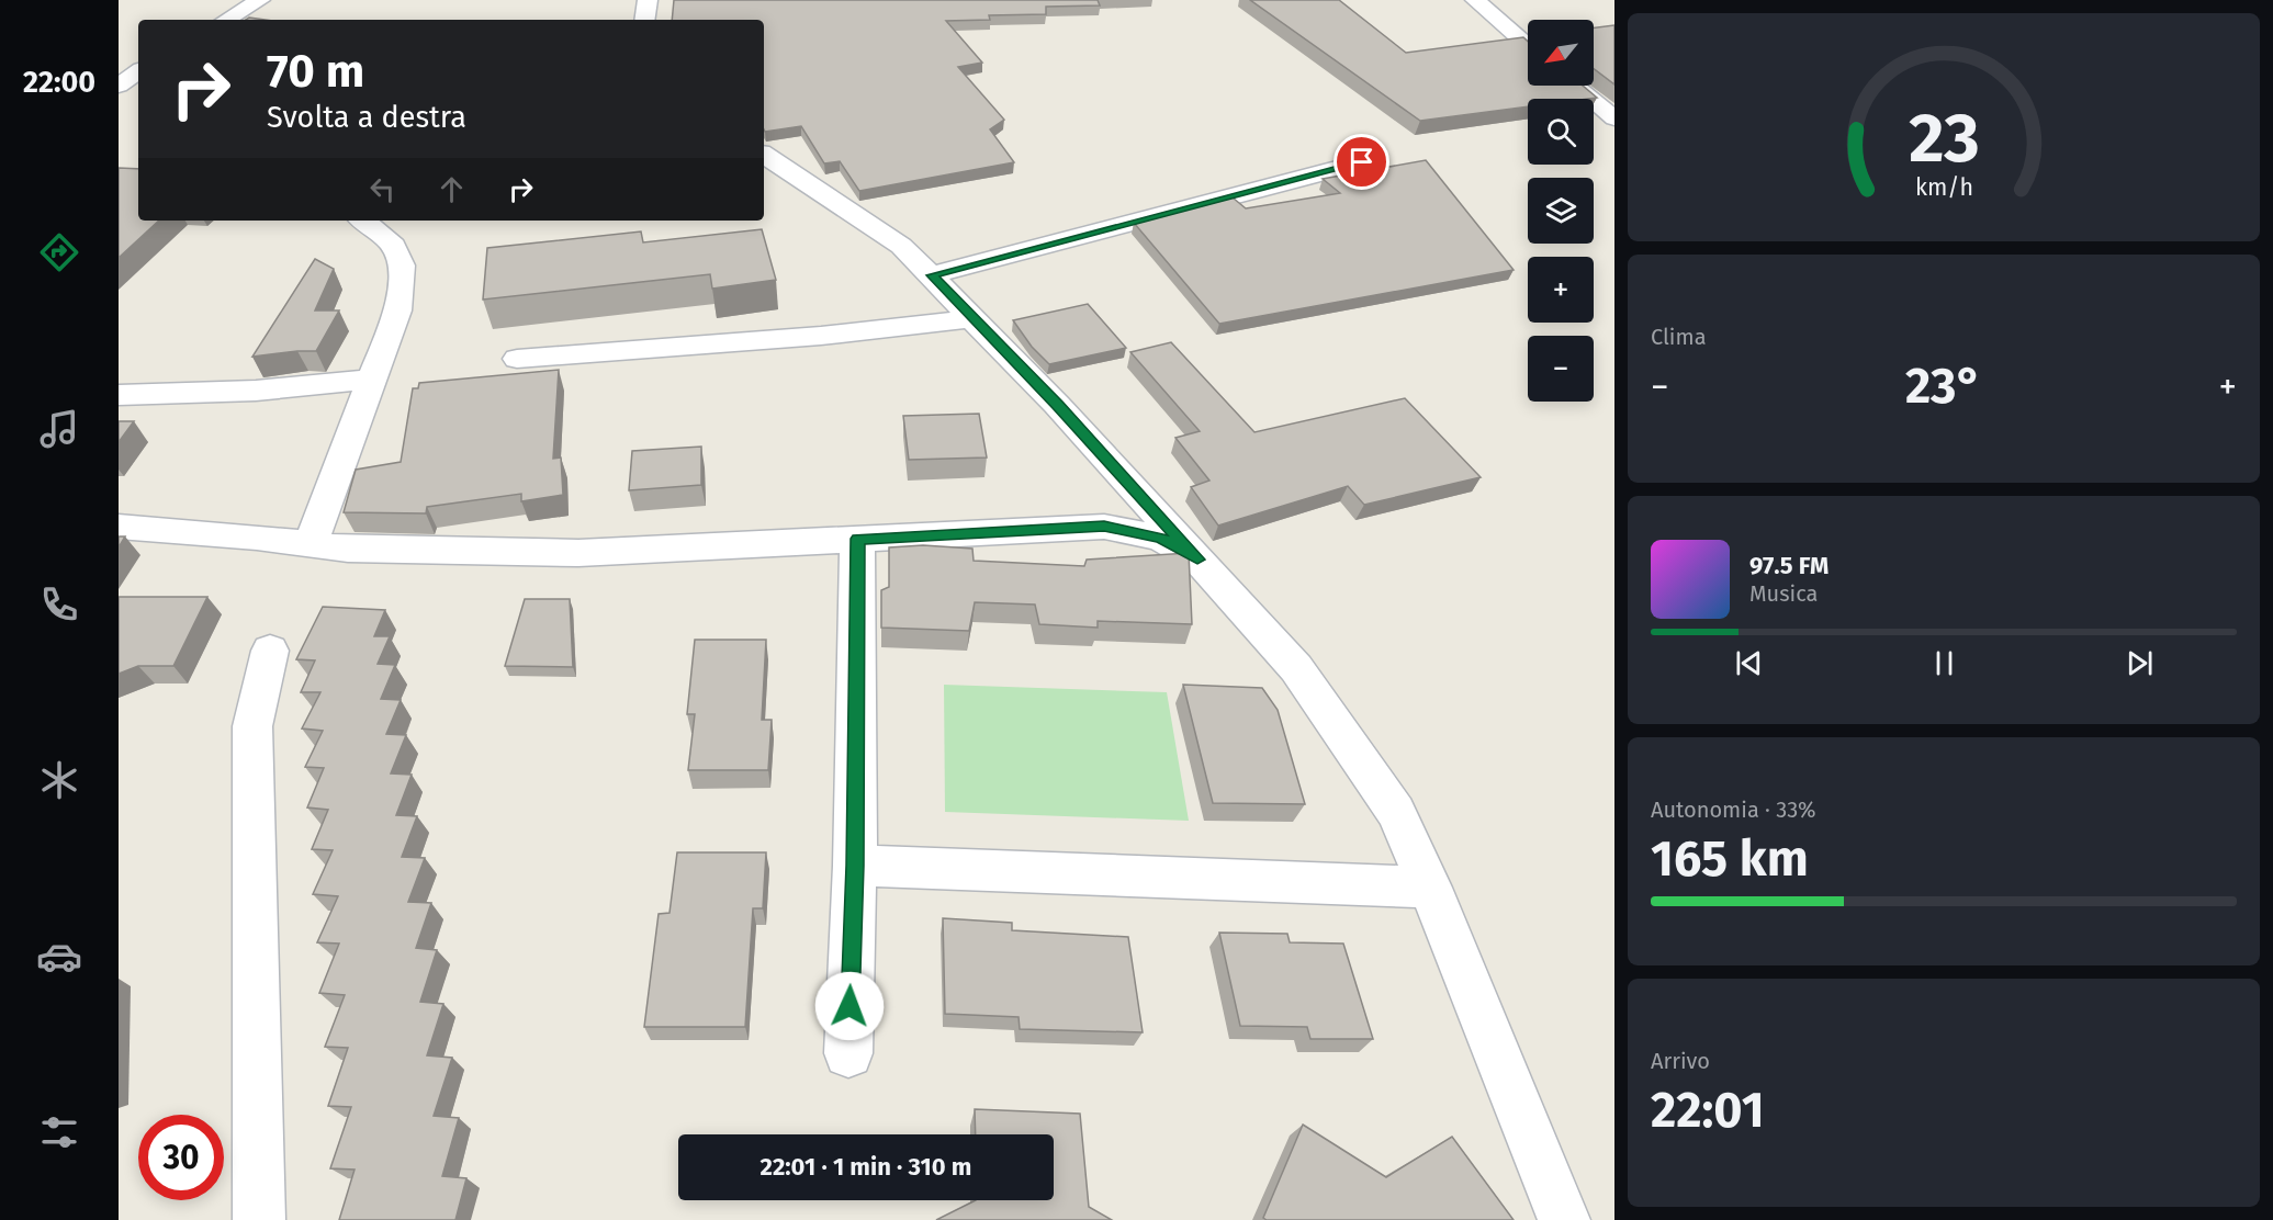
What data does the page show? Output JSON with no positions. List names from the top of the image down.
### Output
{
  "north": "bottom left",
  "page": {
    "tabs": "22:00",
    "map_buttons": ["+", "−"],
    "turn": ["70 m", "Svolta a destra"],
    "tile": [
      "Clima",
      ["Autonomia · 33%", "165 km"],
      ["Arrivo", "22:01"]
    ],
    "heat": ["−", "23°", "+"],
    "song": ["97.5 FM", "Musica"],
    "limit": "30",
    "trip": "22:01 · 1 min · 310 m",
    "gauge": ["23", "km/h"]
  }
}
